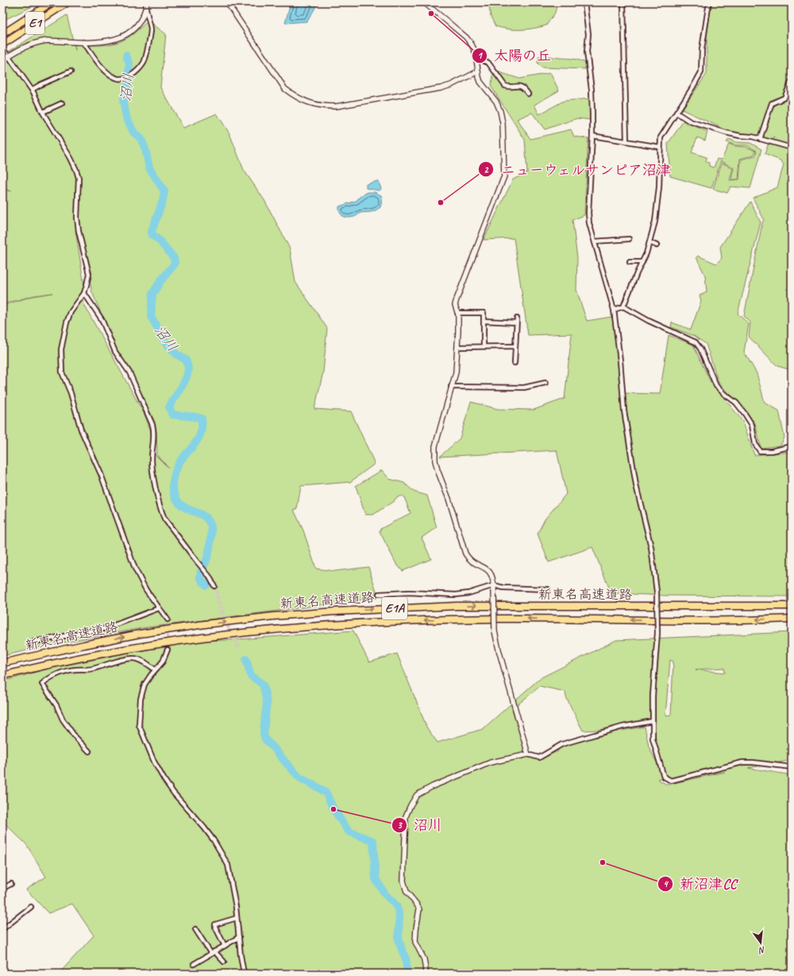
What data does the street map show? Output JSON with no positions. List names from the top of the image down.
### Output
{
  "streets": {
    "highway": ["E1", "新東名高速道路", "E1A"]
  },
  "water": ["沼川"],
  "places": [
    "太陽の丘",
    "ニューウェルサンピア沼津",
    "沼川",
    "新沼津CC"
  ],
  "north": "bottom"
}
